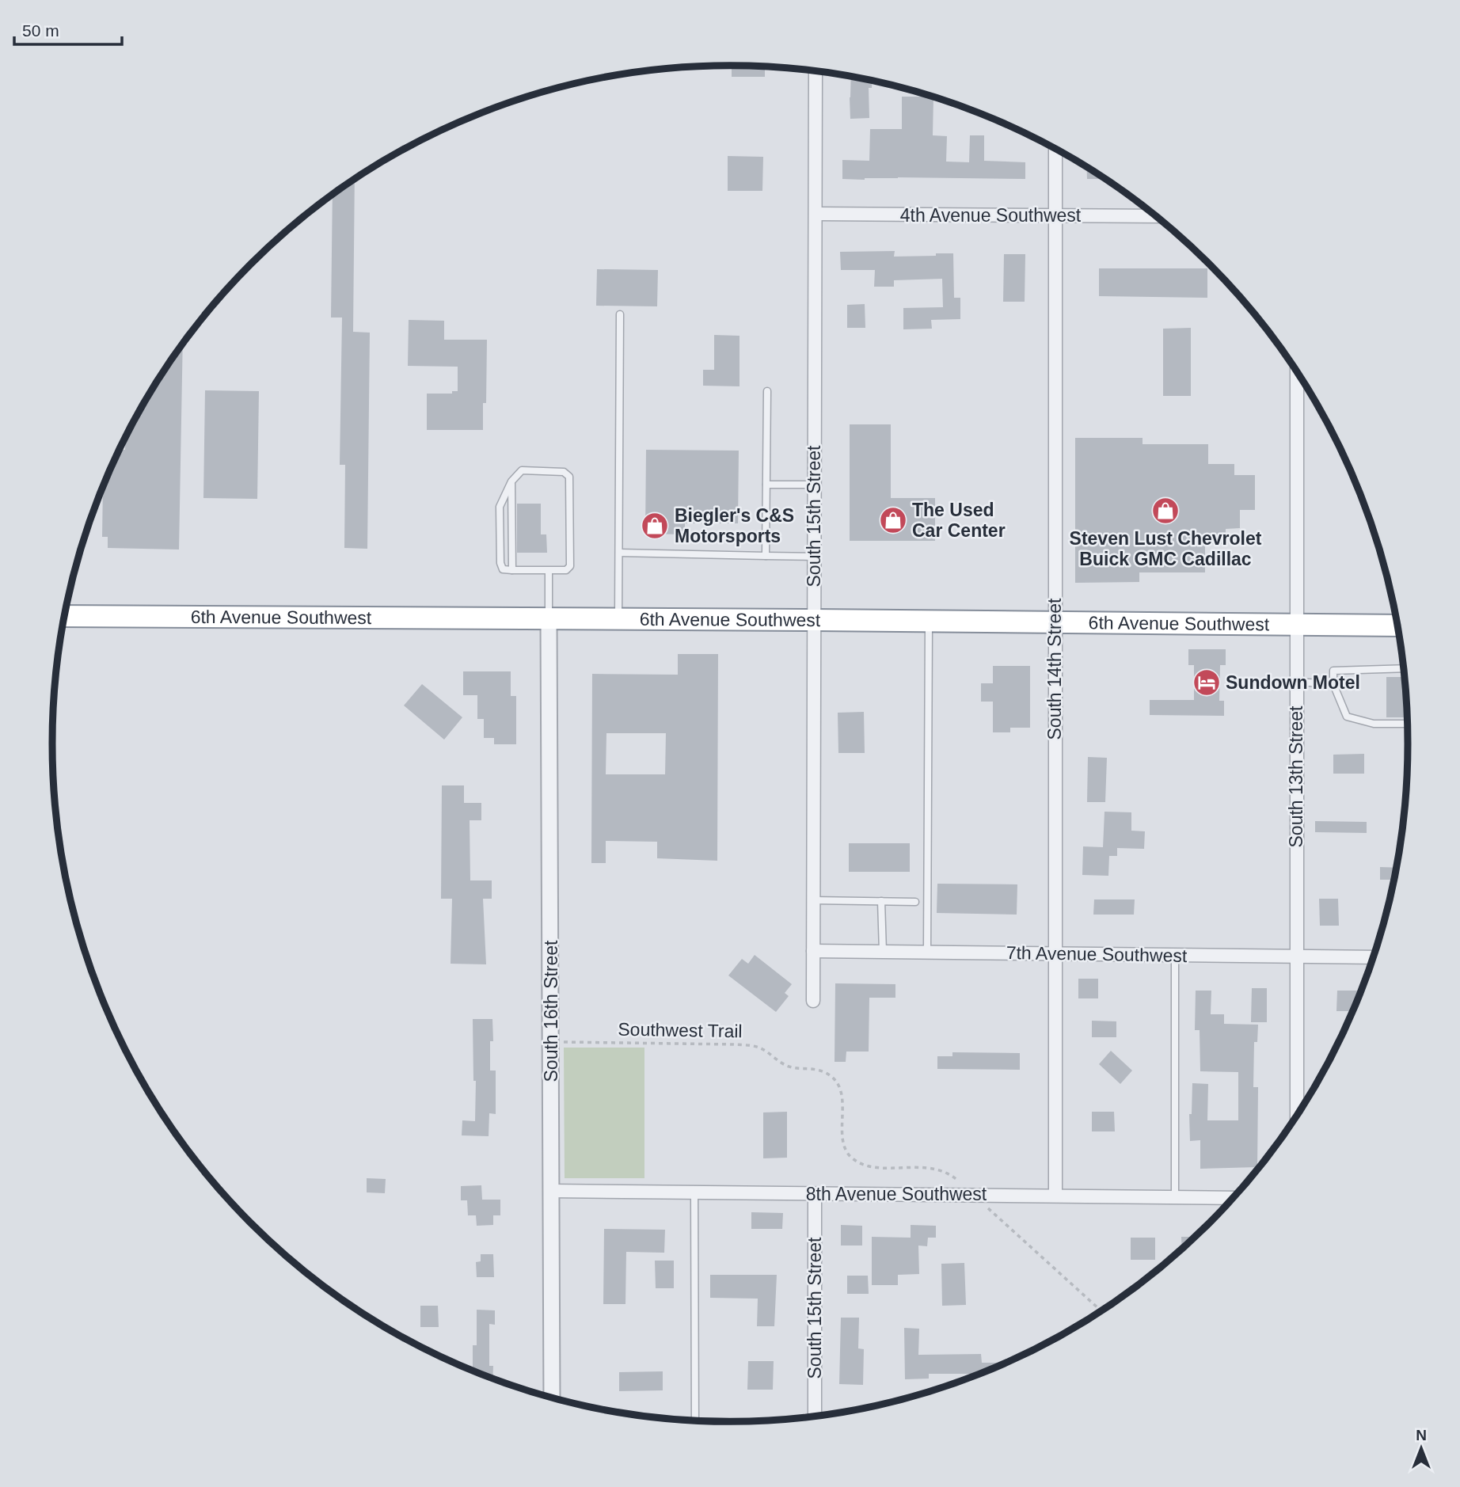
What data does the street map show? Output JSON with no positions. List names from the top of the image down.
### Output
{
  "streets": {
    "highway": ["6th Avenue Southwest"],
    "street": [
      "4th Avenue Southwest",
      "South 15th Street",
      "South 14th Street",
      "South 13th Street",
      "7th Avenue Southwest",
      "South 16th Street",
      "8th Avenue Southwest"
    ],
    "path": ["Southwest Trail"]
  },
  "crossings": [
    ["4th Avenue Southwest", "South 15th Street"],
    ["4th Avenue Southwest", "South 14th Street"],
    ["South 15th Street", "6th Avenue Southwest"],
    ["South 15th Street", "7th Avenue Southwest"],
    ["South 15th Street", "8th Avenue Southwest"],
    ["6th Avenue Southwest", "South 14th Street"],
    ["6th Avenue Southwest", "South 13th Street"],
    ["6th Avenue Southwest", "South 16th Street"],
    ["South 14th Street", "7th Avenue Southwest"],
    ["South 14th Street", "8th Avenue Southwest"],
    ["South 13th Street", "7th Avenue Southwest"],
    ["South 16th Street", "Southwest Trail"],
    ["South 16th Street", "8th Avenue Southwest"],
    ["Southwest Trail", "8th Avenue Southwest"]
  ],
  "places": {
    "shop": ["Steven Lust Chevrolet Buick GMC Cadillac", "The Used Car Center", "Biegler's C&S Motorsports"],
    "hotel": ["Sundown Motel"]
  },
  "scale_bar": "50 m",
  "north": "top"
}
